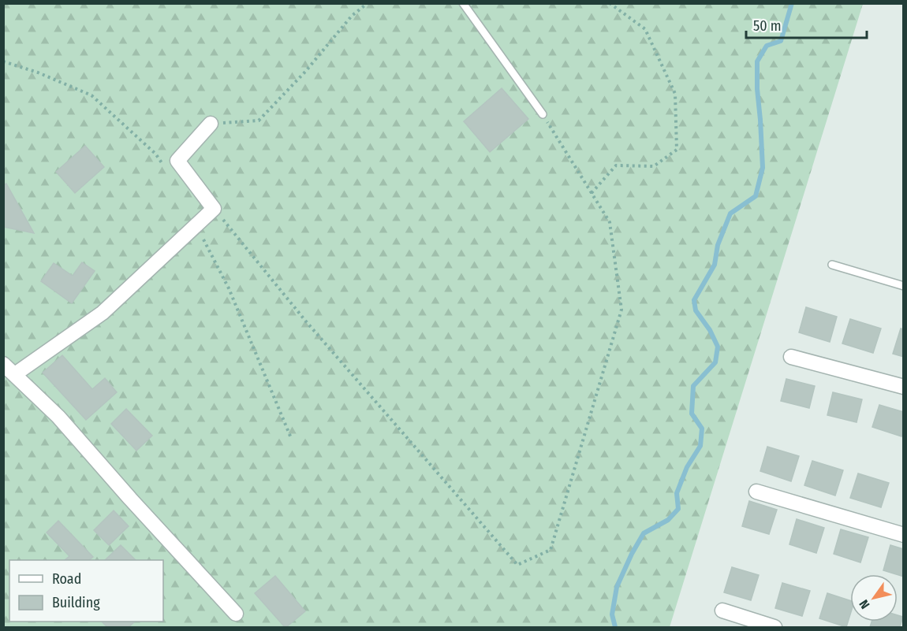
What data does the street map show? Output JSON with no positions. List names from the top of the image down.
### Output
{
  "legend": ["Road", "Building"],
  "scale_bar": "50 m",
  "north": "bottom left"
}
